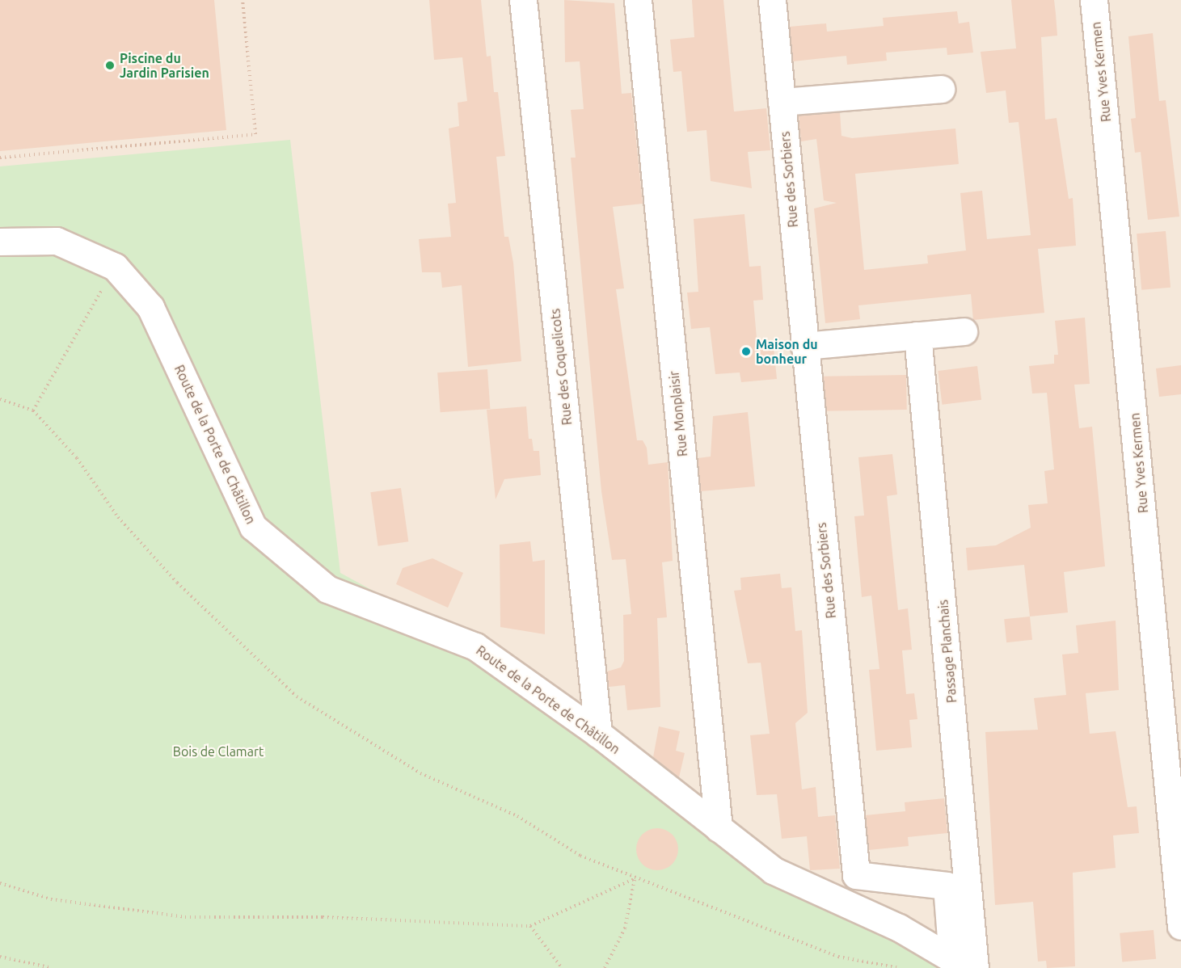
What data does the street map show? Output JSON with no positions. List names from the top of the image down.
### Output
{
  "streets": {
    "street": [
      "Rue Yves Kermen",
      "Rue des Sorbiers",
      "Rue des Coquelicots",
      "Rue Monplaisir",
      "Route de la Porte de Châtillon",
      "Passage Planchais"
    ]
  },
  "crossings": [
    ["Rue des Sorbiers", "Route de la Porte de Châtillon"],
    ["Rue des Sorbiers", "Passage Planchais"],
    ["Rue des Coquelicots", "Route de la Porte de Châtillon"],
    ["Rue Monplaisir", "Route de la Porte de Châtillon"],
    ["Route de la Porte de Châtillon", "Passage Planchais"]
  ],
  "parks": ["Bois de Clamart"],
  "places": ["Piscine du Jardin Parisien", "Maison du bonheur"]
}
